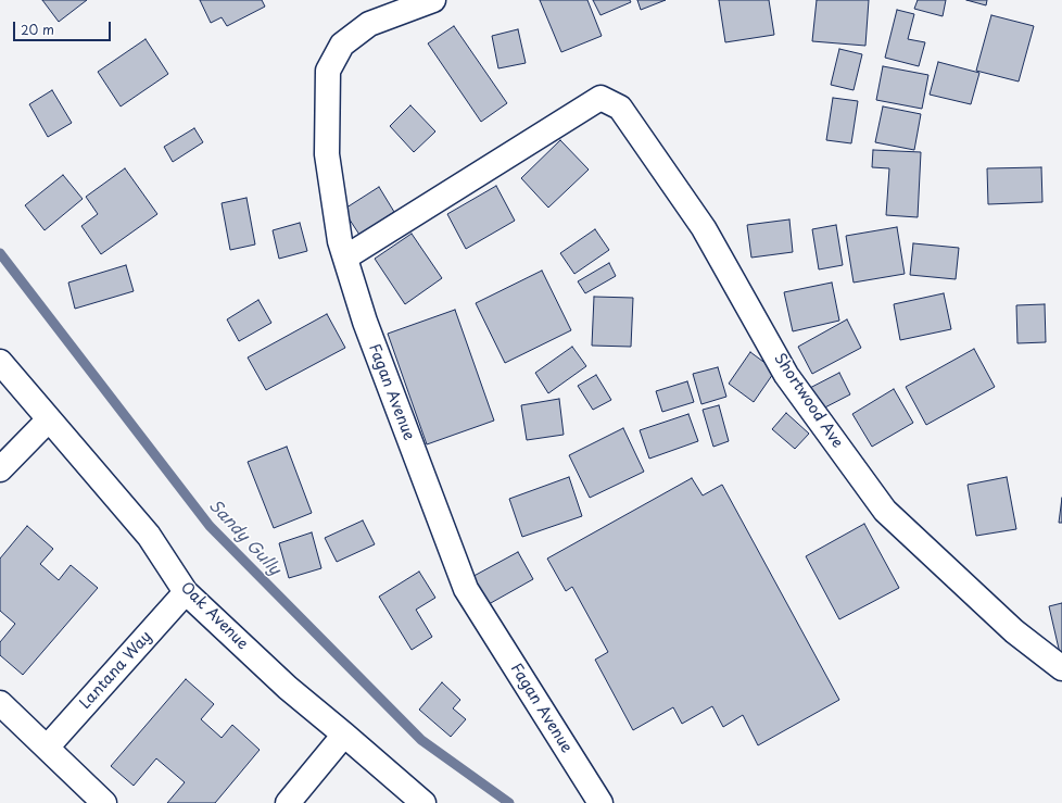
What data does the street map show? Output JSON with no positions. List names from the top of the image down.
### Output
{
  "streets": {
    "street": [
      "Fagan Avenue",
      "Shortwood Ave",
      "Oak Avenue",
      "Lantana Way"
    ]
  },
  "crossings": [
    ["Fagan Avenue", "Shortwood Ave"],
    ["Oak Avenue", "Lantana Way"]
  ],
  "water": ["Sandy Gully"],
  "scale_bar": "20 m"
}
